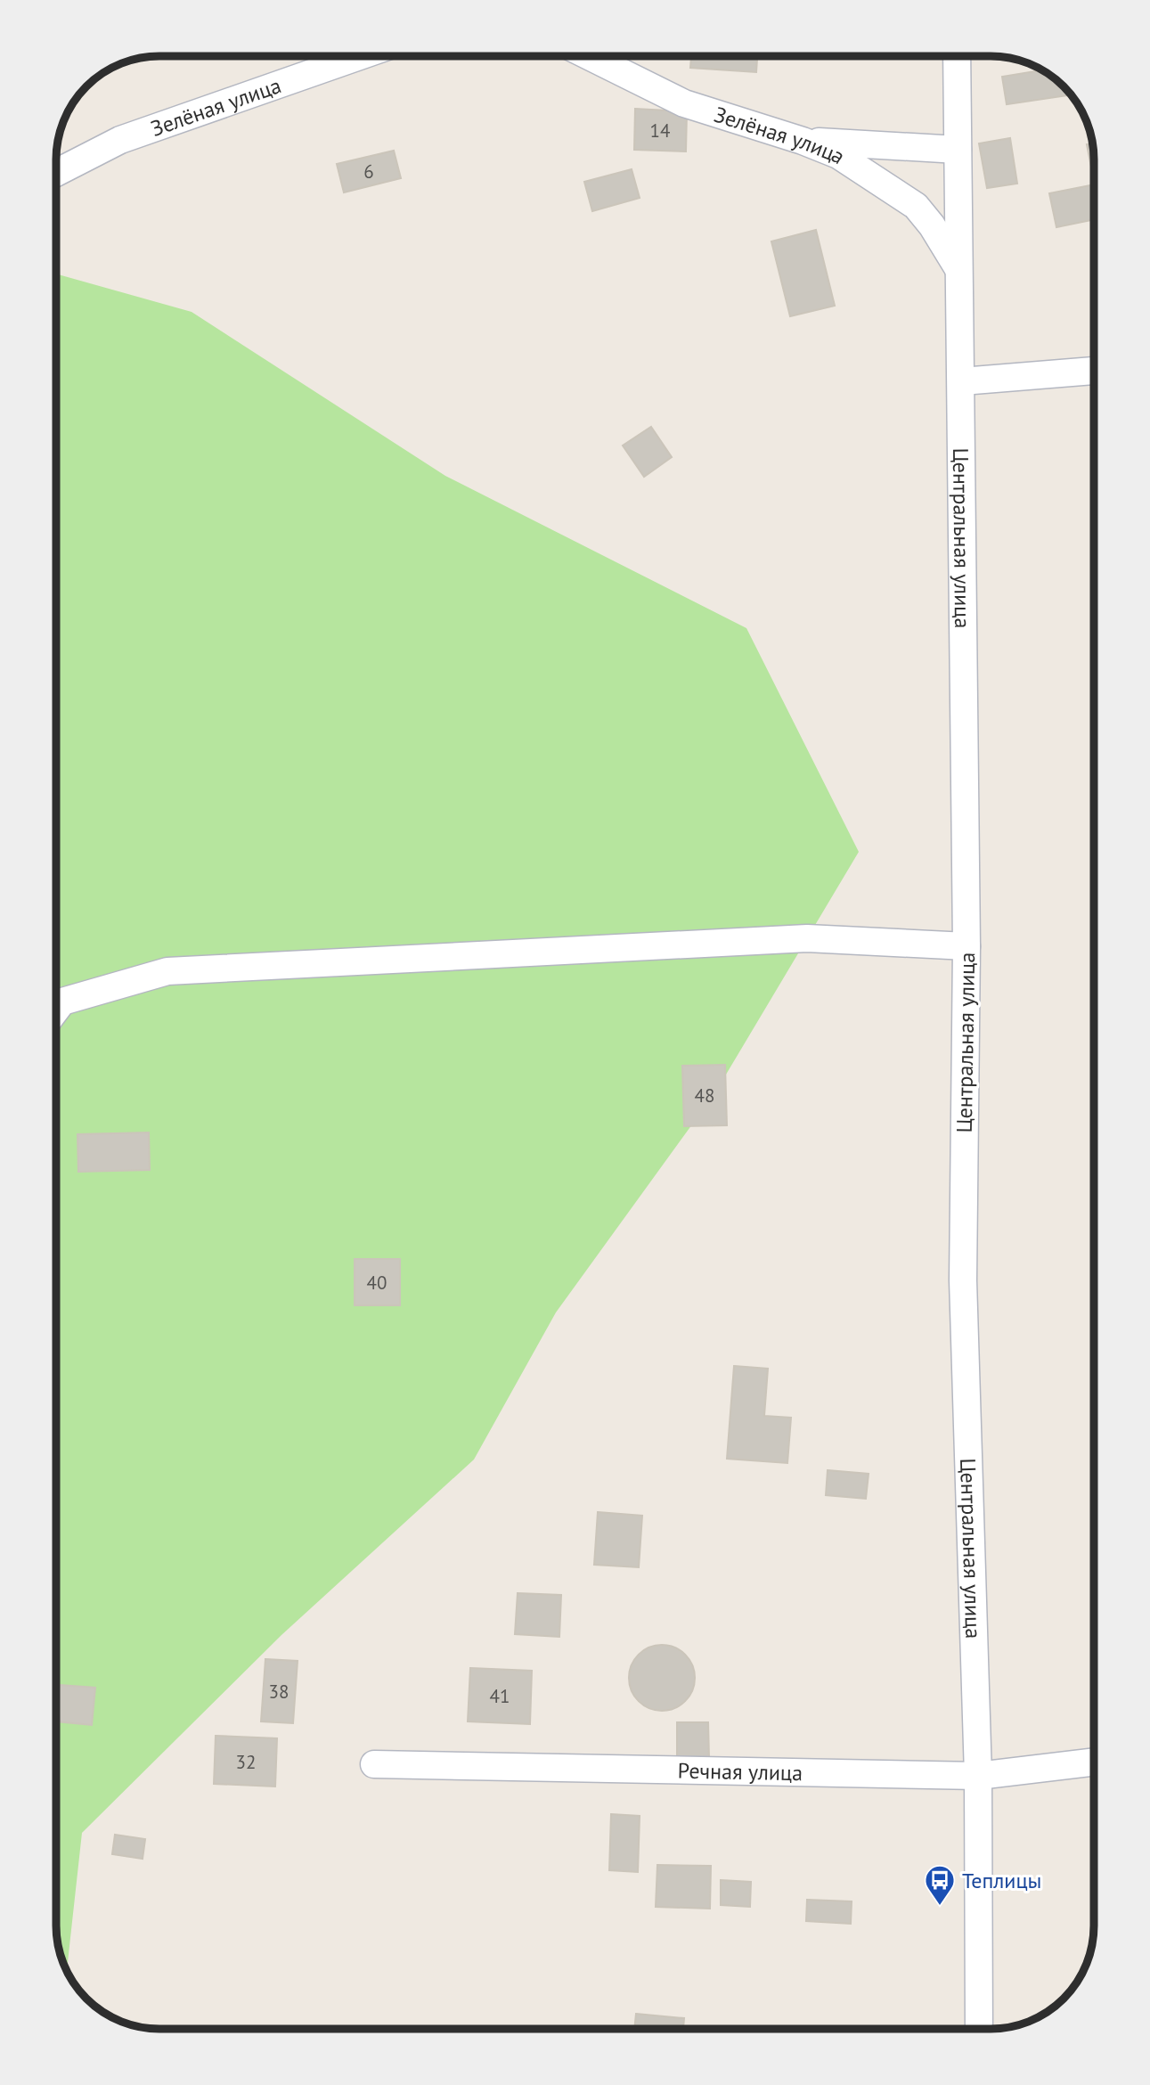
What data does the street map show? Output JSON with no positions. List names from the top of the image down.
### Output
{
  "streets": {
    "street": ["Зелёная улица", "Центральная улица", "Речная улица"]
  },
  "crossings": [
    ["Зелёная улица", "Центральная улица"],
    ["Центральная улица", "Речная улица"]
  ],
  "places": {
    "bus stop": ["Теплицы"]
  },
  "house_numbers": [
    "14",
    "6",
    "48",
    "40",
    "38",
    "41",
    "32"
  ]
}
